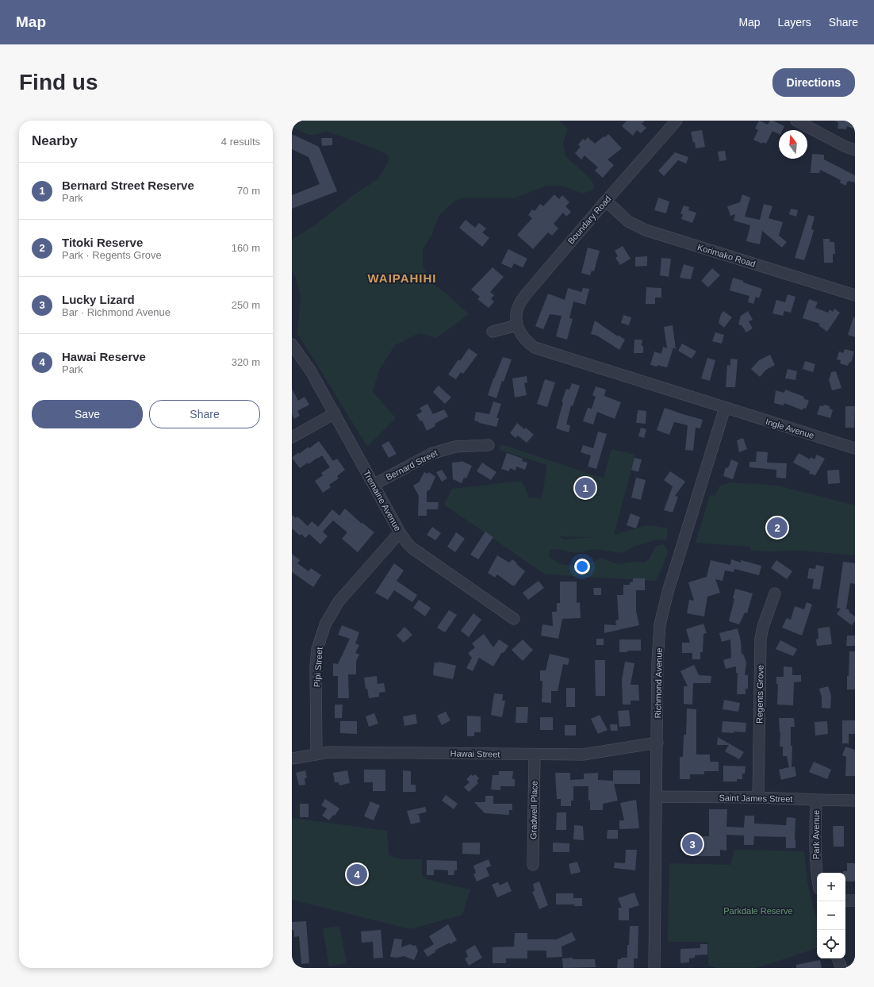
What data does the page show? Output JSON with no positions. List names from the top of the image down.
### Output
{
  "streets": {
    "street": [
      "Boundary Road",
      "Korimako Road",
      "Ingle Avenue",
      "Bernard Street",
      "Tremaine Avenue",
      "Pipi Street",
      "Richmond Avenue",
      "Regents Grove",
      "Hawai Street",
      "Saint James Street",
      "Gradwell Place",
      "Park Avenue"
    ]
  },
  "crossings": [
    ["Boundary Road", "Korimako Road"],
    ["Boundary Road", "Ingle Avenue"],
    ["Boundary Road", "Richmond Avenue"],
    ["Ingle Avenue", "Richmond Avenue"],
    ["Bernard Street", "Tremaine Avenue"],
    ["Tremaine Avenue", "Pipi Street"],
    ["Pipi Street", "Hawai Street"],
    ["Richmond Avenue", "Hawai Street"],
    ["Richmond Avenue", "Saint James Street"],
    ["Regents Grove", "Saint James Street"],
    ["Hawai Street", "Gradwell Place"],
    ["Saint James Street", "Park Avenue"]
  ],
  "districts": ["WAIPAHIHI"],
  "parks": ["Parkdale Reserve"],
  "north": "top",
  "page": {
    "header": "Map",
    "nav": ["Map", "Layers", "Share"],
    "buttons": [
      "Directions",
      ["Save", "Share"]
    ],
    "title": "Find us",
    "heading": ["Nearby", "4 results"],
    "list": [
      {
        "mark": "1",
        "name": "Bernard Street Reserve",
        "note": "Park",
        "value": "70 m"
      },
      {
        "mark": "2",
        "name": "Titoki Reserve",
        "note": "Park · Regents Grove",
        "value": "160 m"
      },
      {
        "mark": "3",
        "name": "Lucky Lizard",
        "note": "Bar · Richmond Avenue",
        "value": "250 m"
      },
      {
        "mark": "4",
        "name": "Hawai Reserve",
        "note": "Park",
        "value": "320 m"
      }
    ],
    "pins": [
      "1",
      "2",
      "3",
      "4"
    ],
    "map_buttons": ["+", "−"]
  }
}
